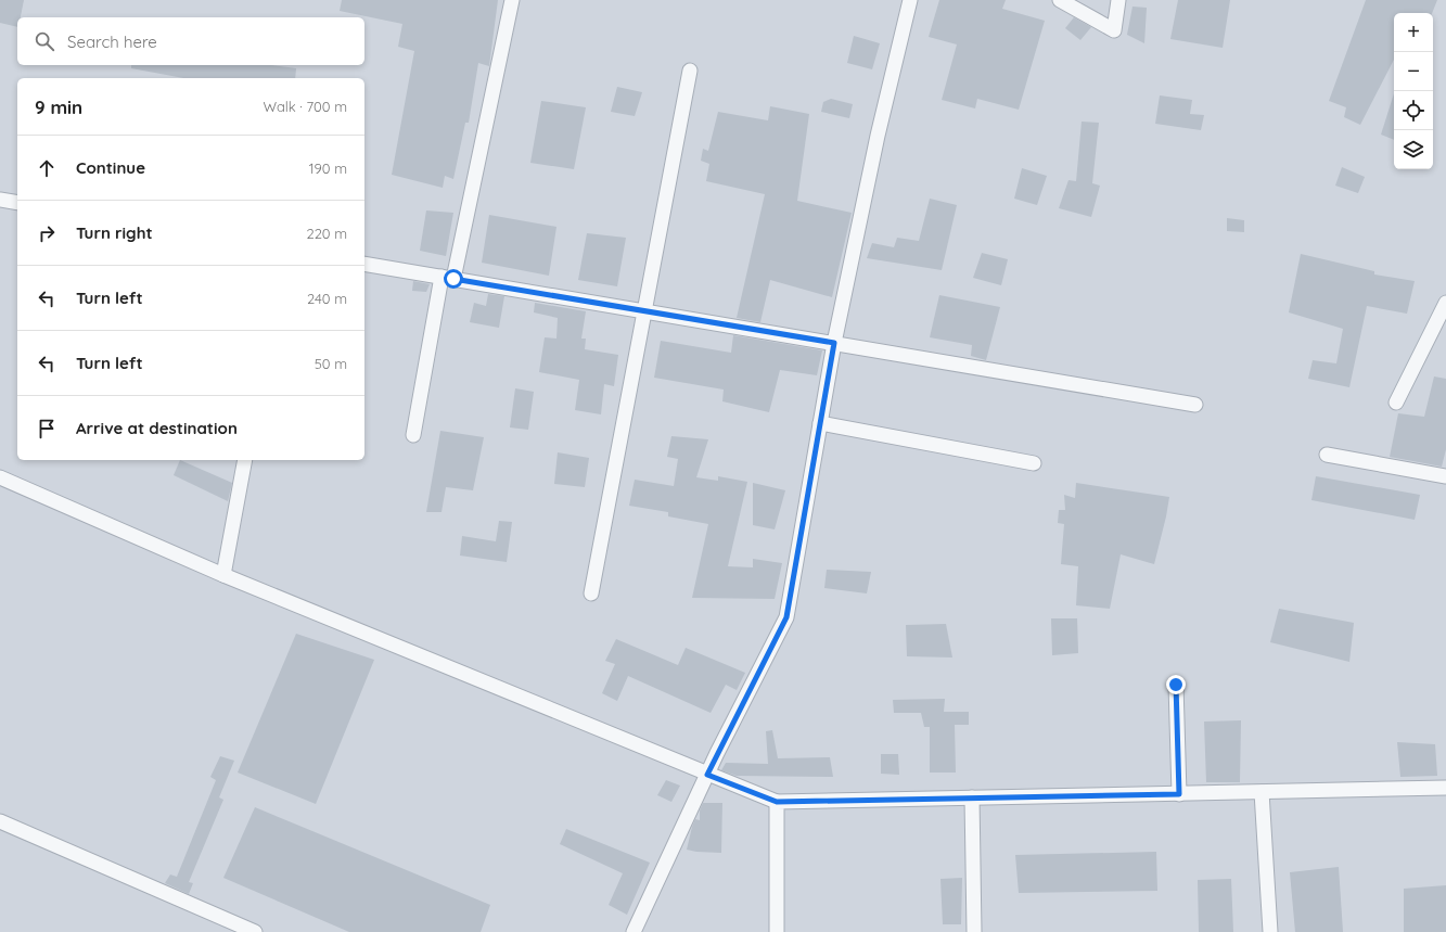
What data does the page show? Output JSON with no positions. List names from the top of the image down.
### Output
{
  "page": {
    "map_buttons": ["+", "−"],
    "search": "Search here",
    "heading": ["9 min", "Walk · 700 m"],
    "list": [
      ["Continue", "190 m"],
      ["Turn right", "220 m"],
      ["Turn left", "240 m"],
      ["Turn left", "50 m"],
      "Arrive at destination"
    ]
  }
}
